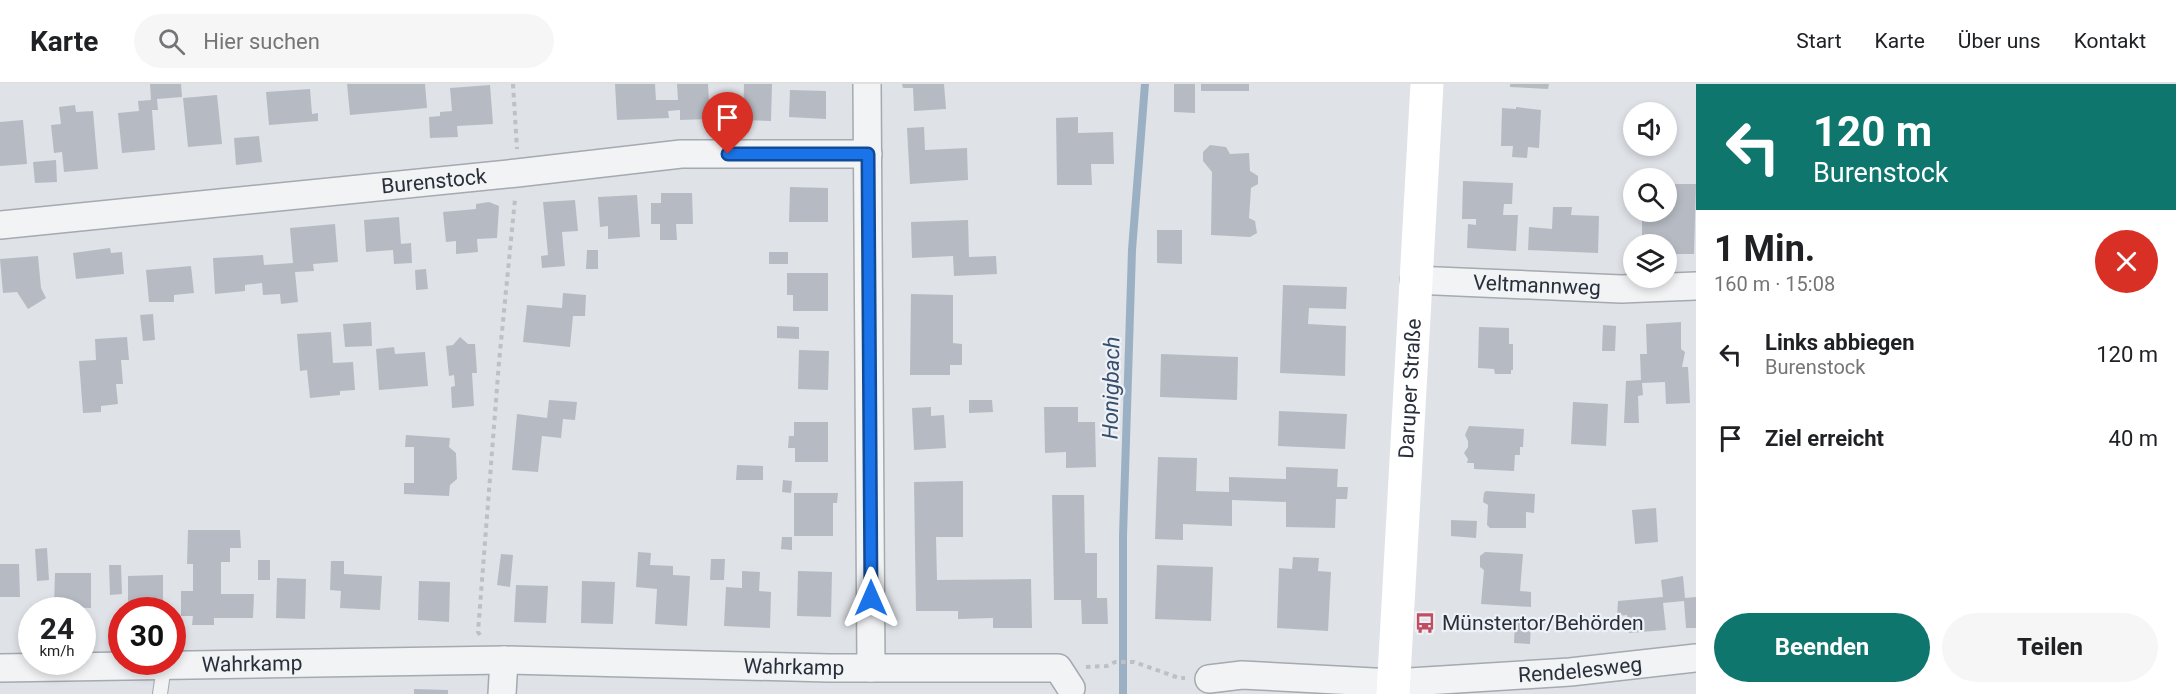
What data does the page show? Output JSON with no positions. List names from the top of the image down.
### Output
{
  "streets": {
    "street": [
      "Burenstock",
      "Veltmannweg",
      "Daruper Straße",
      "Wahrkamp",
      "Rendelesweg"
    ]
  },
  "crossings": [
    ["Veltmannweg", "Daruper Straße"],
    ["Daruper Straße", "Rendelesweg"]
  ],
  "water": ["Honigbach"],
  "places": {
    "bus stop": ["Münstertor/Behörden"]
  },
  "page": {
    "header": "Karte",
    "search": "Hier suchen",
    "nav": [
      "Start",
      "Karte",
      "Über uns",
      "Kontakt"
    ],
    "turn": ["120 m", "Burenstock"],
    "heading": ["1 Min.", "160 m · 15:08"],
    "list": [
      {
        "name": "Links abbiegen",
        "note": "Burenstock",
        "value": "120 m"
      },
      {
        "name": "Ziel erreicht",
        "value": "40 m"
      }
    ],
    "speed": "24 km/h",
    "limit": "30",
    "buttons": ["Beenden", "Teilen"]
  }
}
